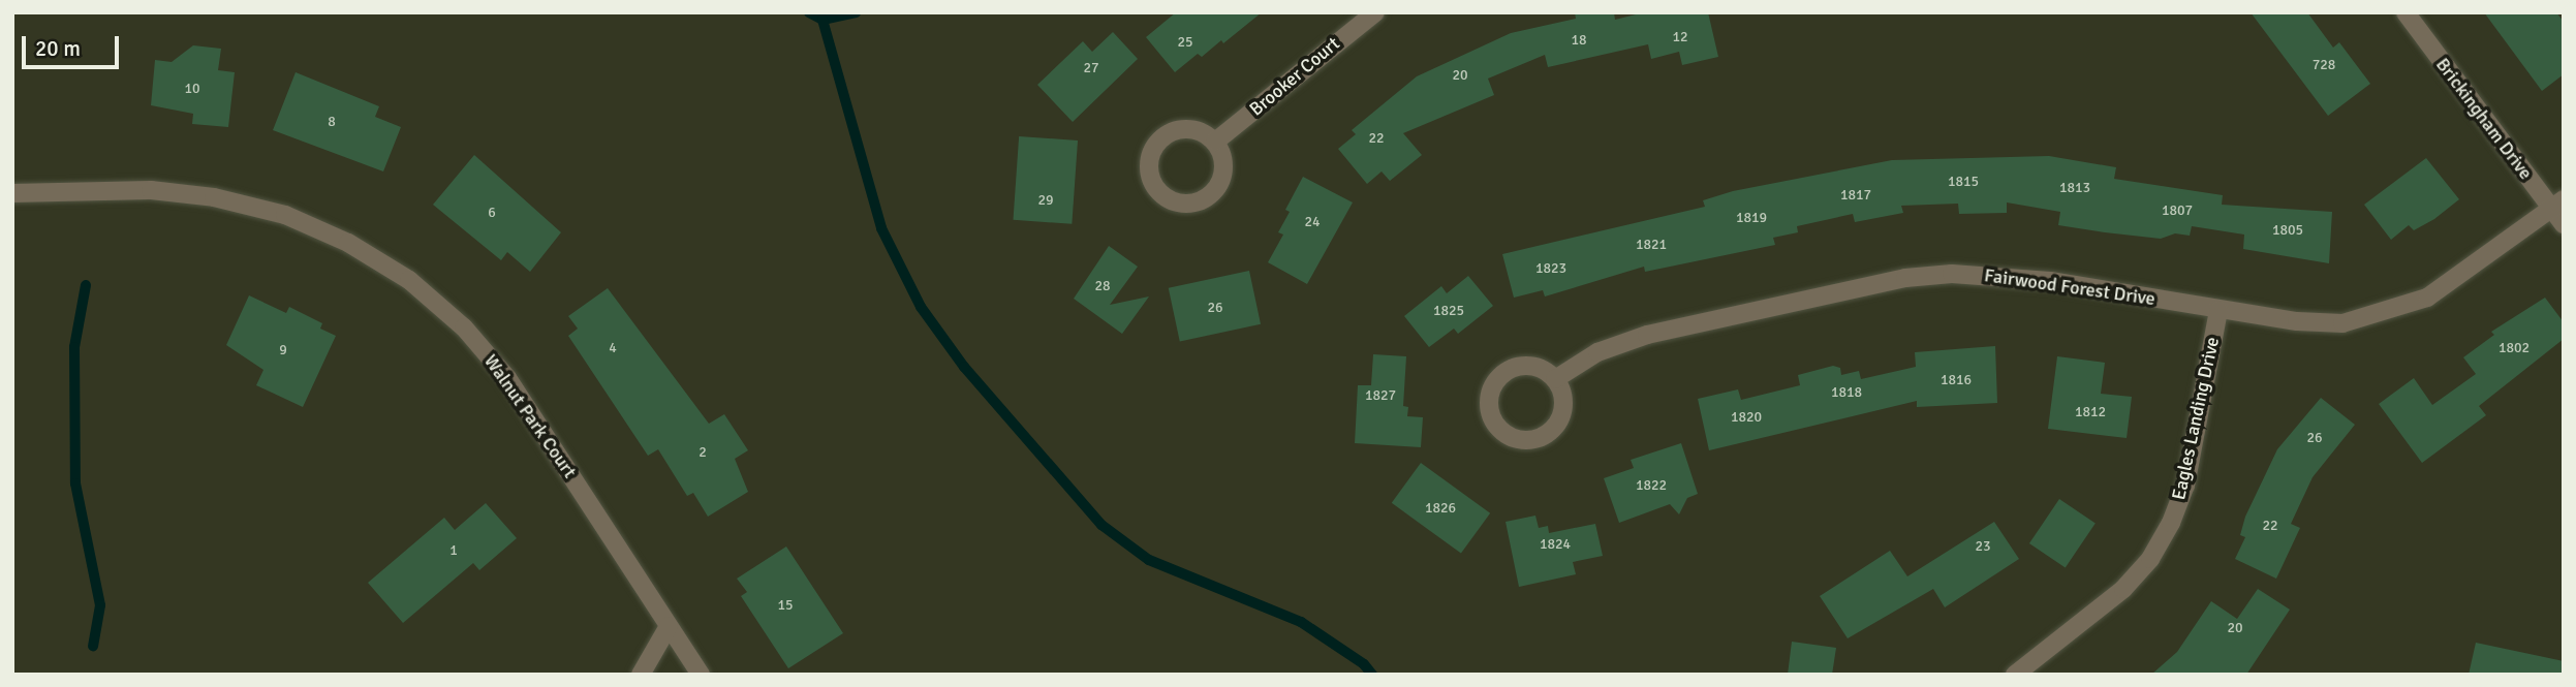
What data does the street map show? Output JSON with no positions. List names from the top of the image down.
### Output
{
  "streets": {
    "street": [
      "Brooker Court",
      "Brickingham Drive",
      "Fairwood Forest Drive",
      "Walnut Park Court",
      "Eagles Landing Drive"
    ]
  },
  "crossings": [
    ["Brickingham Drive", "Fairwood Forest Drive"],
    ["Fairwood Forest Drive", "Eagles Landing Drive"]
  ],
  "house_numbers": [
    "12",
    "18",
    "25",
    "728",
    "27",
    "20",
    "10",
    "8",
    "22",
    "1815",
    "1813",
    "1817",
    "29",
    "1807",
    "6",
    "1819",
    "24",
    "1805",
    "1821",
    "1823",
    "28",
    "26",
    "1825",
    "4",
    "1802",
    "9",
    "1816",
    "1818",
    "1827",
    "1812",
    "1820",
    "26",
    "2",
    "1822",
    "1826",
    "22",
    "1824",
    "23",
    "1",
    "15",
    "20"
  ],
  "scale_bar": "20 m"
}
